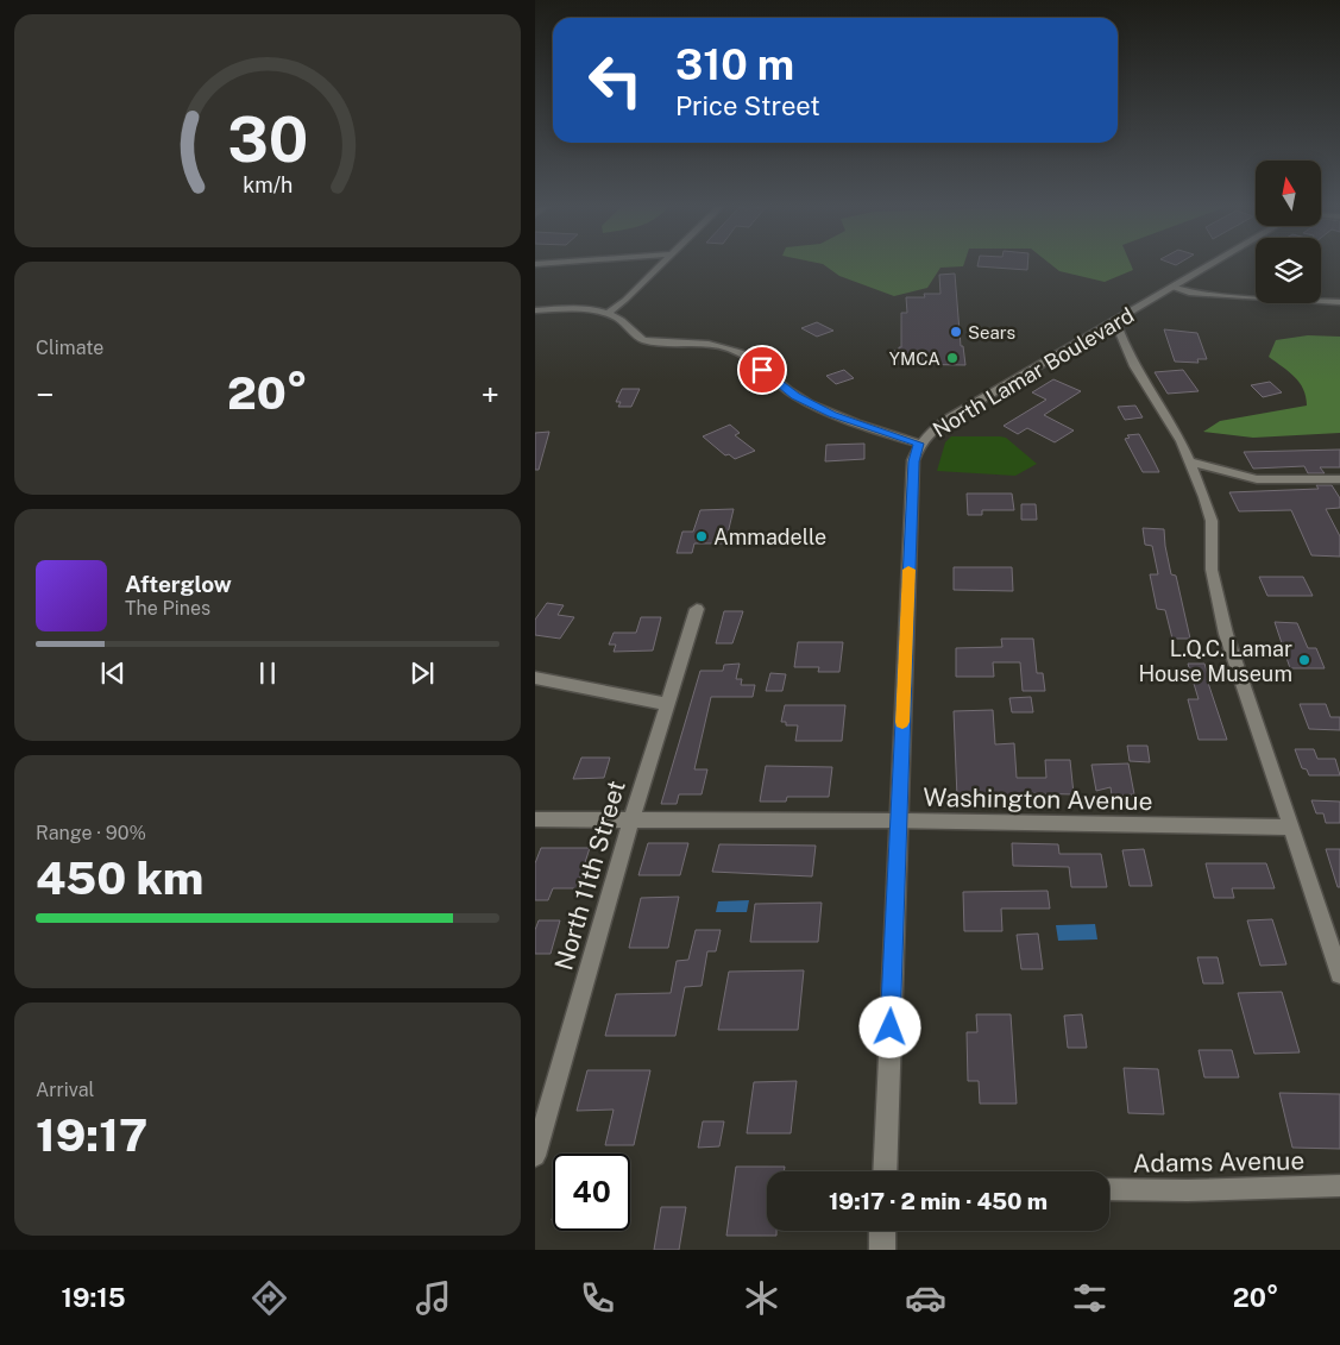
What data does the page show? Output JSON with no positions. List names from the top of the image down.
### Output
{
  "streets": {
    "street": [
      "North Lamar Boulevard",
      "Washington Avenue",
      "North 11th Street",
      "Adams Avenue"
    ]
  },
  "crossings": [
    ["North Lamar Boulevard", "Washington Avenue"],
    ["Washington Avenue", "North 11th Street"]
  ],
  "places": [
    "Sears",
    "YMCA",
    "Ammadelle",
    "L.Q.C. Lamar House Museum"
  ],
  "north": "top",
  "page": {
    "turn": ["310 m", "Price Street"],
    "tile": [
      "Climate",
      ["Range · 90%", "450 km"],
      ["Arrival", "19:17"]
    ],
    "heat": ["−", "20°", "+"],
    "song": ["Afterglow", "The Pines"],
    "limit": "40",
    "trip": "19:17 · 2 min · 450 m",
    "tabs": ["19:15", "20°"],
    "gauge": ["30", "km/h"]
  }
}
